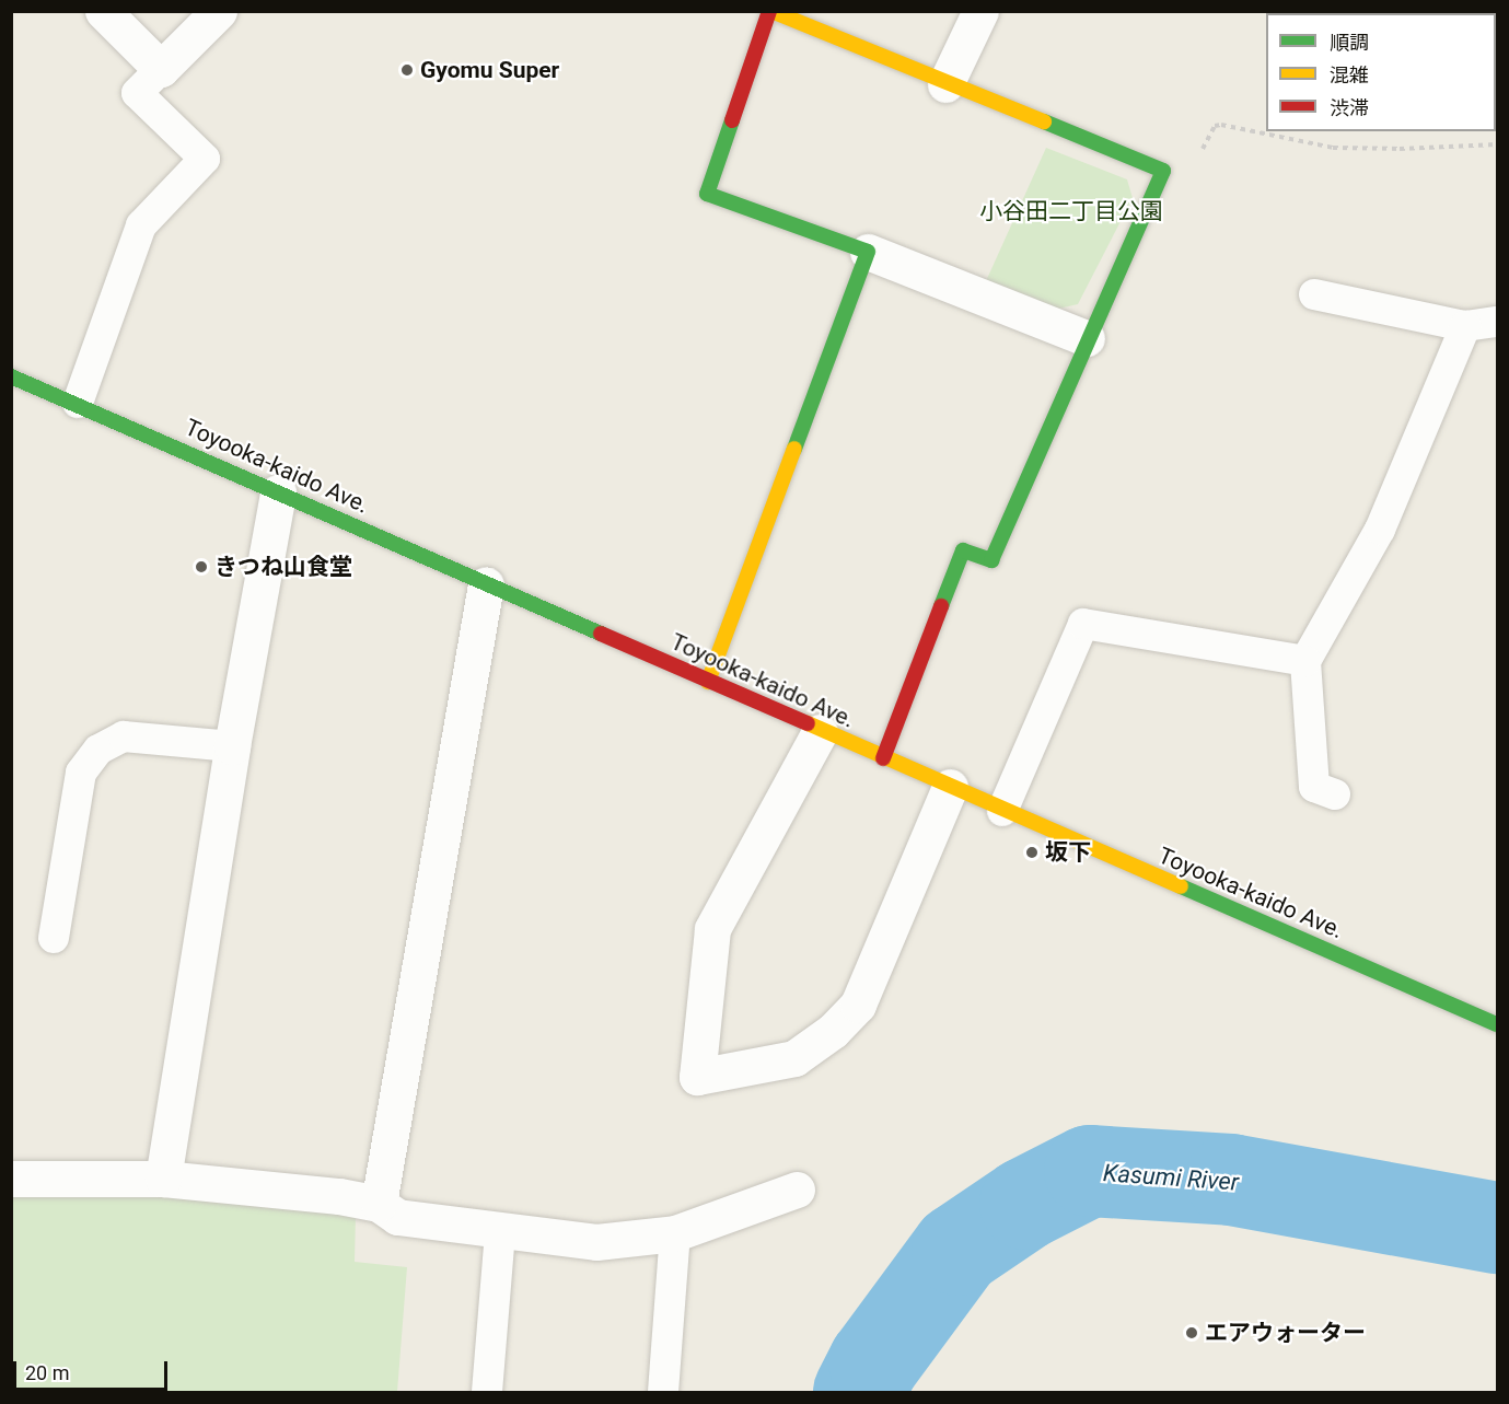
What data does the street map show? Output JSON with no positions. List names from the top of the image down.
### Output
{
  "streets": {
    "street": ["Toyooka-kaido Ave."]
  },
  "water": ["Kasumi River"],
  "parks": ["小谷田二丁目公園"],
  "places": [
    "Gyomu Super",
    "きつね山食堂",
    "坂下",
    "エアウォーター"
  ],
  "legend": ["順調", "混雑", "渋滞"],
  "scale_bar": "20 m"
}
